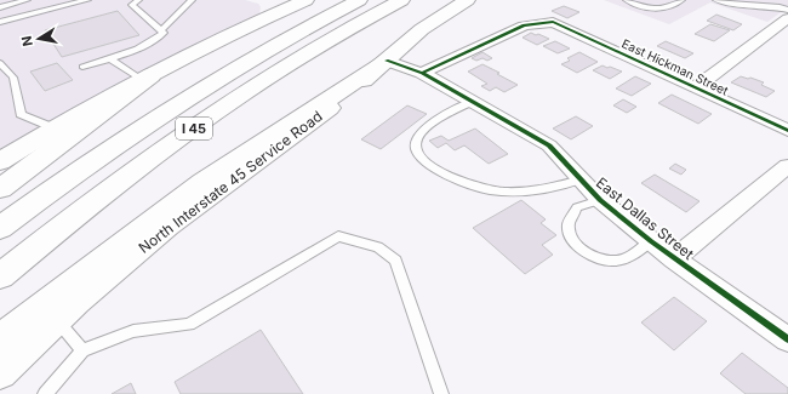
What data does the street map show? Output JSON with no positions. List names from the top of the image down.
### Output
{
  "streets": {
    "main road": ["I 45", "North Interstate 45 Service Road"],
    "street": ["East Hickman Street", "East Dallas Street"]
  },
  "crossings": [
    ["East Hickman Street", "East Dallas Street"],
    ["North Interstate 45 Service Road", "East Dallas Street"]
  ],
  "north": "left"
}
